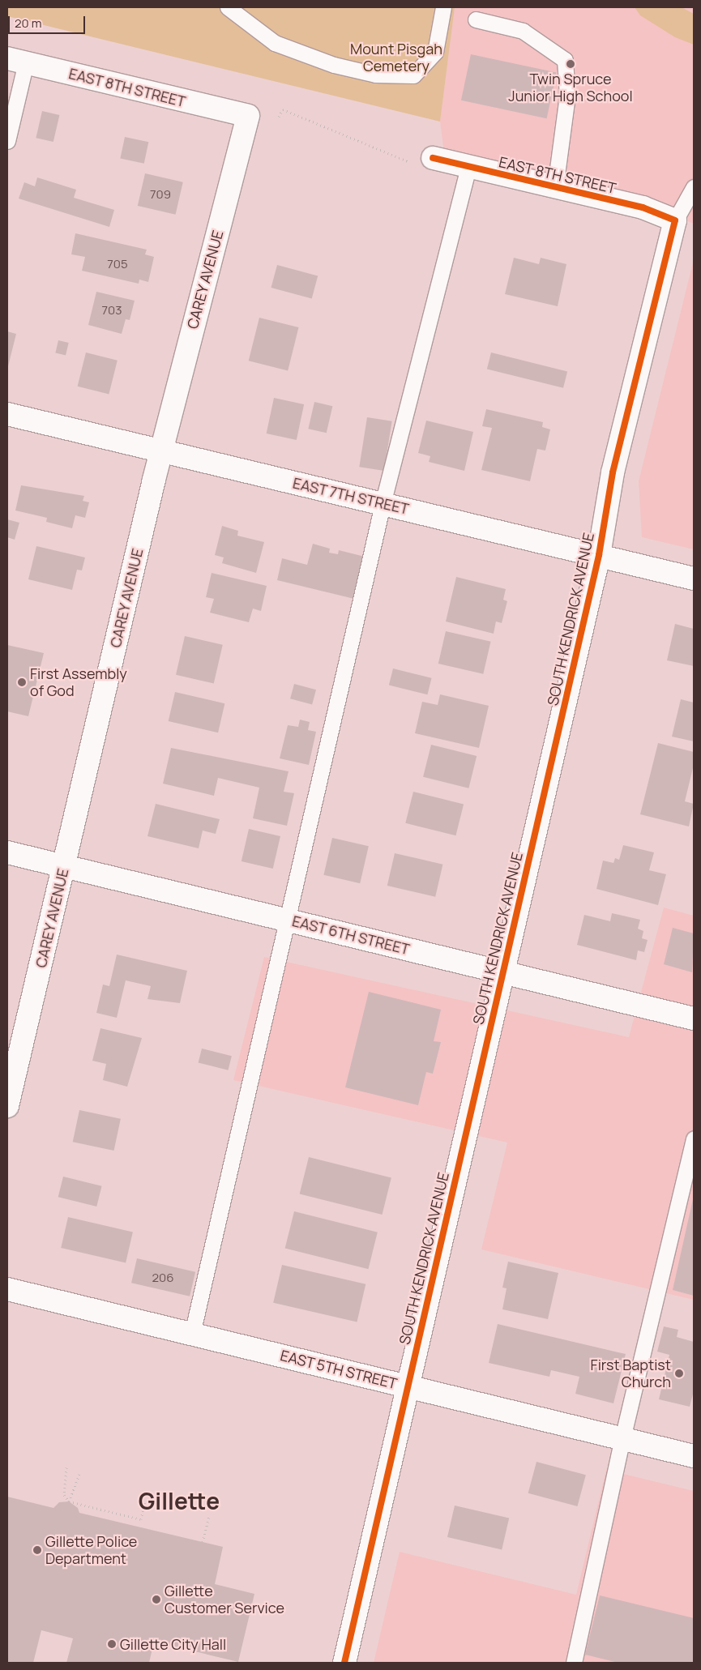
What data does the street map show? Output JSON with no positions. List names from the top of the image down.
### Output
{
  "streets": {
    "street": [
      "EAST 8TH STREET",
      "CAREY AVENUE",
      "EAST 7TH STREET",
      "SOUTH KENDRICK AVENUE",
      "EAST 6TH STREET",
      "EAST 5TH STREET"
    ]
  },
  "crossings": [
    ["EAST 8TH STREET", "CAREY AVENUE"],
    ["EAST 8TH STREET", "SOUTH KENDRICK AVENUE"],
    ["CAREY AVENUE", "EAST 7TH STREET"],
    ["CAREY AVENUE", "EAST 6TH STREET"],
    ["EAST 7TH STREET", "SOUTH KENDRICK AVENUE"],
    ["SOUTH KENDRICK AVENUE", "EAST 6TH STREET"],
    ["SOUTH KENDRICK AVENUE", "EAST 5TH STREET"]
  ],
  "districts": ["Gillette"],
  "parks": ["Mount Pisgah Cemetery"],
  "places": [
    "Twin Spruce Junior High School",
    "First Assembly of God",
    "First Baptist Church",
    "Gillette Police Department",
    "Gillette Customer Service",
    "Gillette City Hall"
  ],
  "house_numbers": [
    "709",
    "705",
    "703",
    "206"
  ],
  "scale_bar": "20 m"
}
